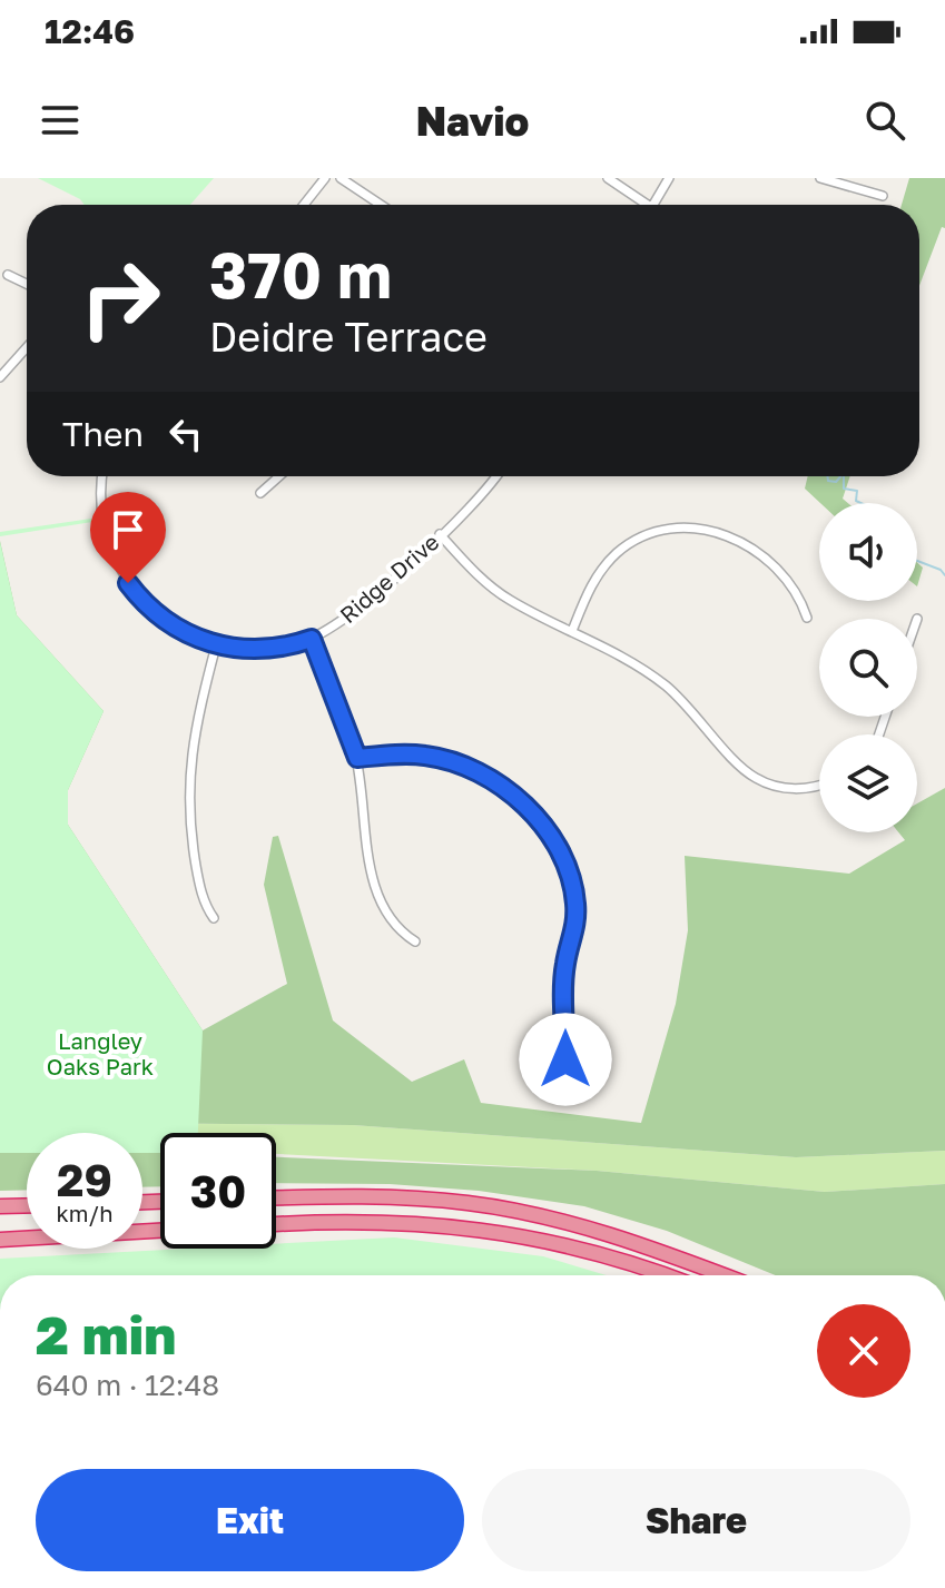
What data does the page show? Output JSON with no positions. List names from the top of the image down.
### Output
{
  "streets": {
    "street": ["Ridge Drive"]
  },
  "parks": ["Langley Oaks Park"],
  "page": {
    "status": "12:46",
    "header": "Navio",
    "turn": ["370 m", "Deidre Terrace"],
    "then": "Then",
    "speed": "29 km/h",
    "limit": "30",
    "heading": ["2 min", "640 m · 12:48"],
    "buttons": ["Exit", "Share"]
  }
}
